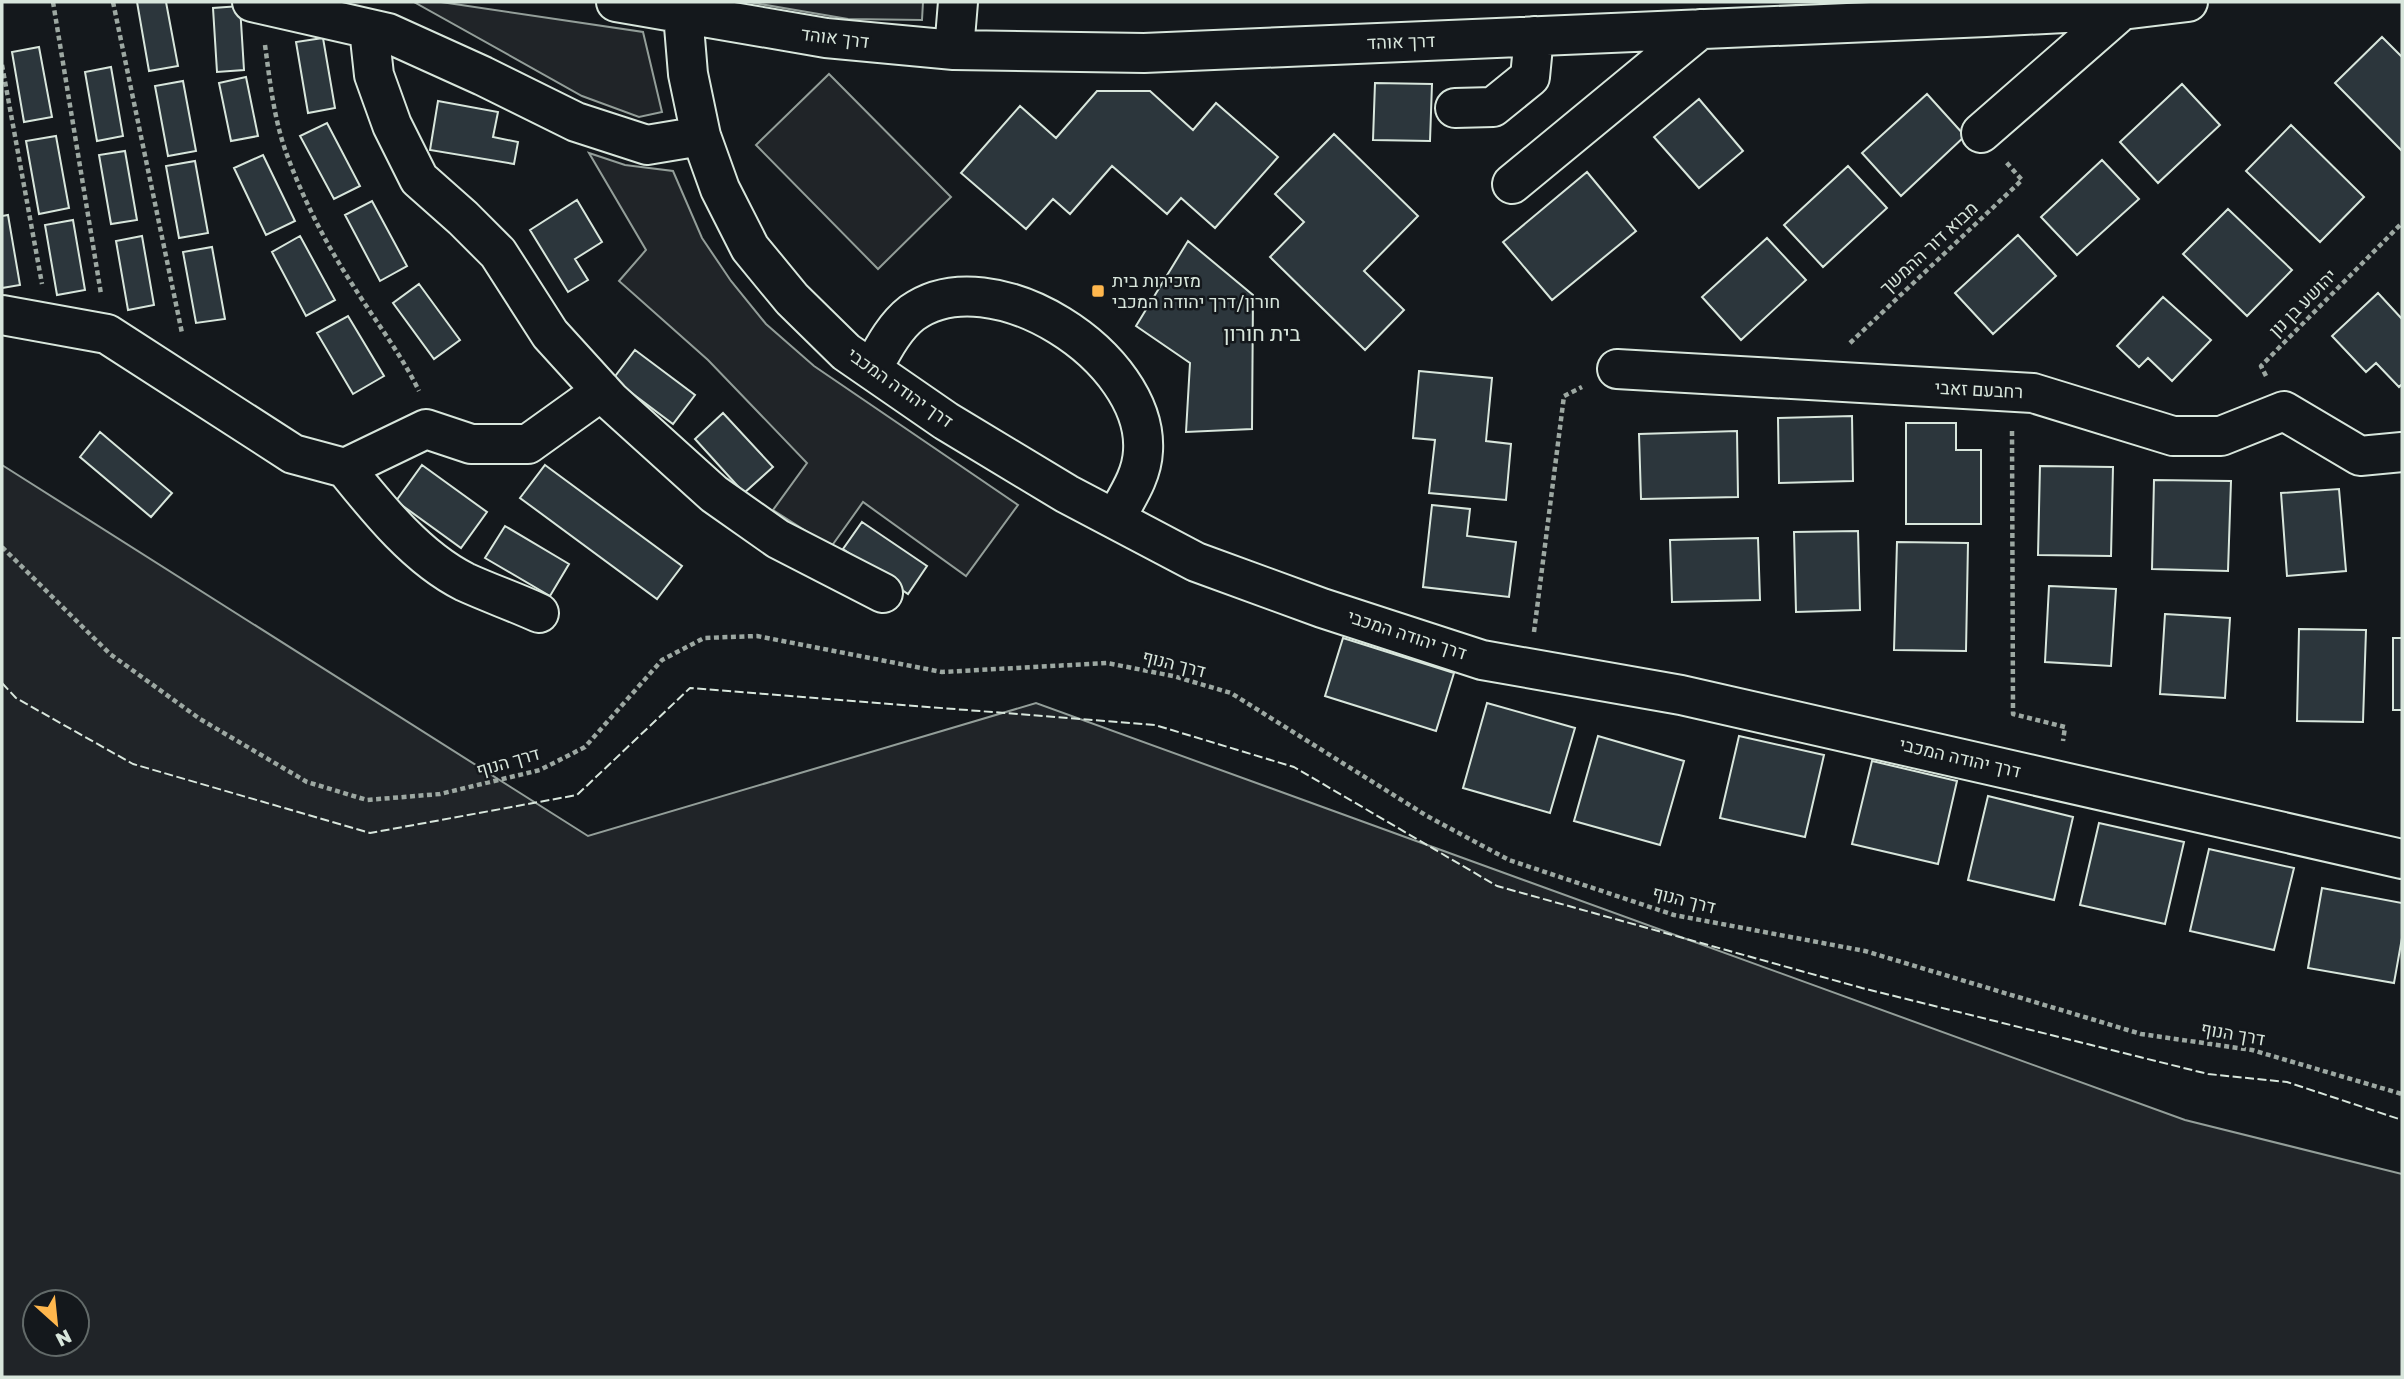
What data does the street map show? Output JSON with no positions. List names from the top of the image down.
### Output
{
  "streets": {
    "street": ["דרך אוהד", "דרך יהודה המכבי", "רחבעם זאבי"],
    "path": ["מבוא דור ההמשך", "יהושע בן נון", "דרך הנוף"]
  },
  "crossings": [
    ["דרך אוהד", "דרך יהודה המכבי"],
    ["מבוא דור ההמשך", "רחבעם זאבי"],
    ["יהושע בן נון", "רחבעם זאבי"]
  ],
  "districts": ["בית חורון"],
  "places": {
    "transit": ["מזכירות בית חורון/דרך יהודה המכבי"]
  },
  "north": "bottom right"
}
